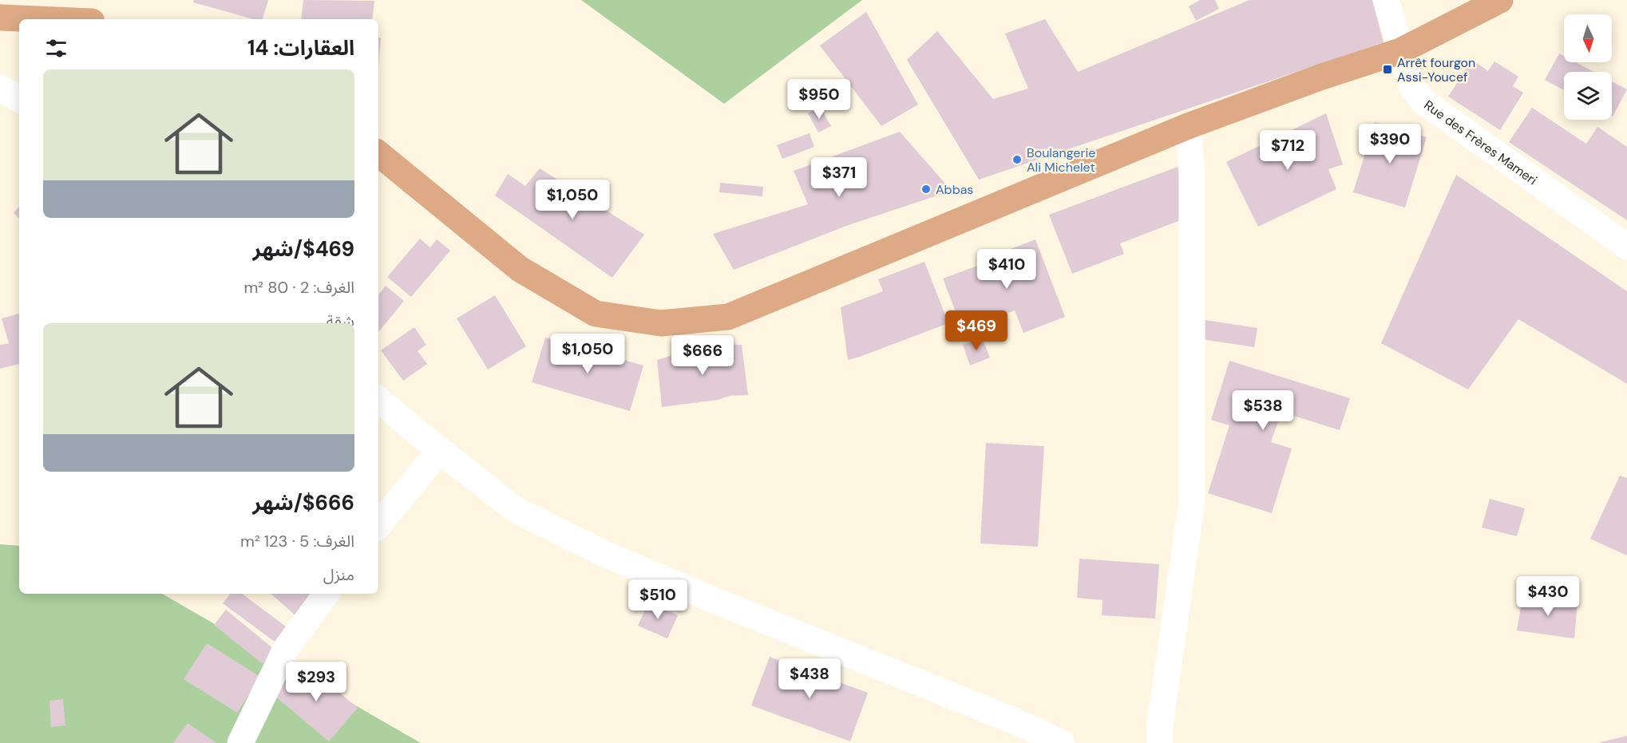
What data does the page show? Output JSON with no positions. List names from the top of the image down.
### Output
{
  "streets": {
    "street": ["Rue des Frères Mameri"]
  },
  "places": {
    "transit": ["Arrêt fourgon Assi-Youcef"],
    "other": ["Boulangerie Ali Michelet", "Abbas"]
  },
  "north": "bottom",
  "page": {
    "heading": "العقارات: 14",
    "list": [
      {
        "name": "$469/شهر",
        "note": "الغرف: 2 · 80 m² · شقة"
      },
      {
        "name": "$666/شهر",
        "note": "الغرف: 5 · 123 m² · منزل"
      }
    ],
    "price": [
      "$950",
      "$390",
      "$712",
      "$371",
      "$1,050",
      "$410",
      "$469",
      "$1,050",
      "$666",
      "$538",
      "$430",
      "$510",
      "$438",
      "$293"
    ]
  }
}
